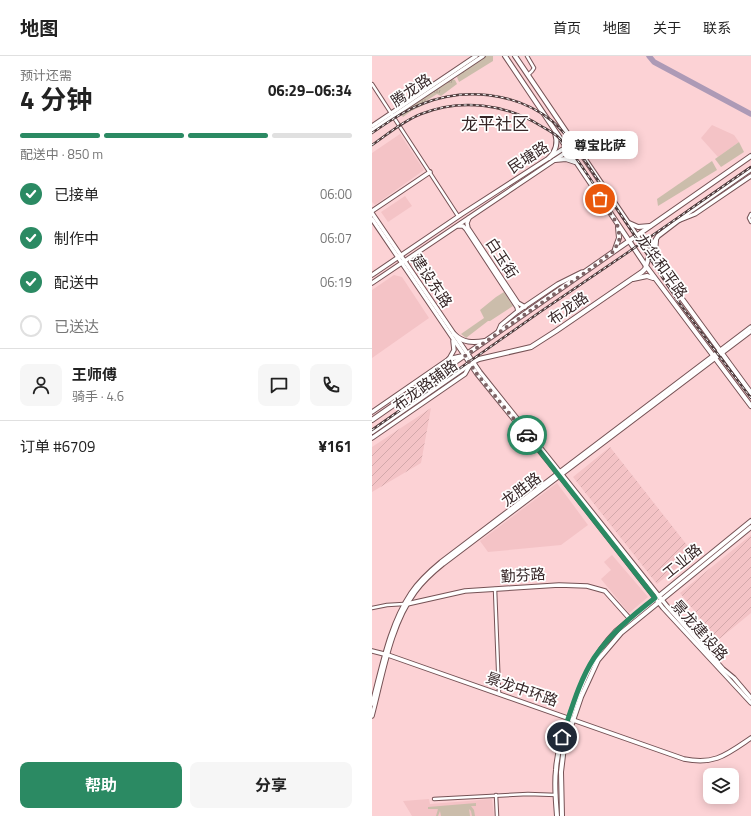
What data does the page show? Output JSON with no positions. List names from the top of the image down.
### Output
{
  "streets": {
    "main road": [
      "腾龙路",
      "民塘路",
      "白玉街",
      "龙华和平路",
      "建设东路",
      "布龙路",
      "布龙路辅路",
      "龙胜路",
      "工业路",
      "勤芬路",
      "景龙建设路",
      "景龙中环路"
    ]
  },
  "crossings": [
    ["民塘路", "白玉街"],
    ["民塘路", "龙华和平路"],
    ["民塘路", "建设东路"],
    ["白玉街", "布龙路"],
    ["龙华和平路", "布龙路"],
    ["龙华和平路", "龙胜路"],
    ["建设东路", "布龙路"],
    ["建设东路", "布龙路辅路"],
    ["建设东路", "景龙建设路"],
    ["布龙路", "布龙路辅路"],
    ["布龙路", "景龙建设路"],
    ["布龙路辅路", "景龙建设路"],
    ["龙胜路", "勤芬路"],
    ["龙胜路", "景龙建设路"],
    ["龙胜路", "景龙中环路"],
    ["工业路", "勤芬路"],
    ["工业路", "景龙建设路"],
    ["工业路", "景龙中环路"]
  ],
  "districts": ["龙平社区"],
  "places": ["尊宝比萨"],
  "page": {
    "header": "地图",
    "nav": [
      "首页",
      "地图",
      "关于",
      "联系"
    ],
    "heading": ["4 分钟", "预计还需", "06:29–06:34"],
    "panel": [
      "王师傅",
      "骑手 · 4.6",
      "订单 #6709",
      "¥161"
    ],
    "bar": "配送中 · 850 m",
    "bubble": "尊宝比萨",
    "list": [
      ["已接单", "06:00"],
      ["制作中", "06:07"],
      ["配送中", "06:19"],
      "已送达"
    ],
    "buttons": ["帮助", "分享"]
  }
}
